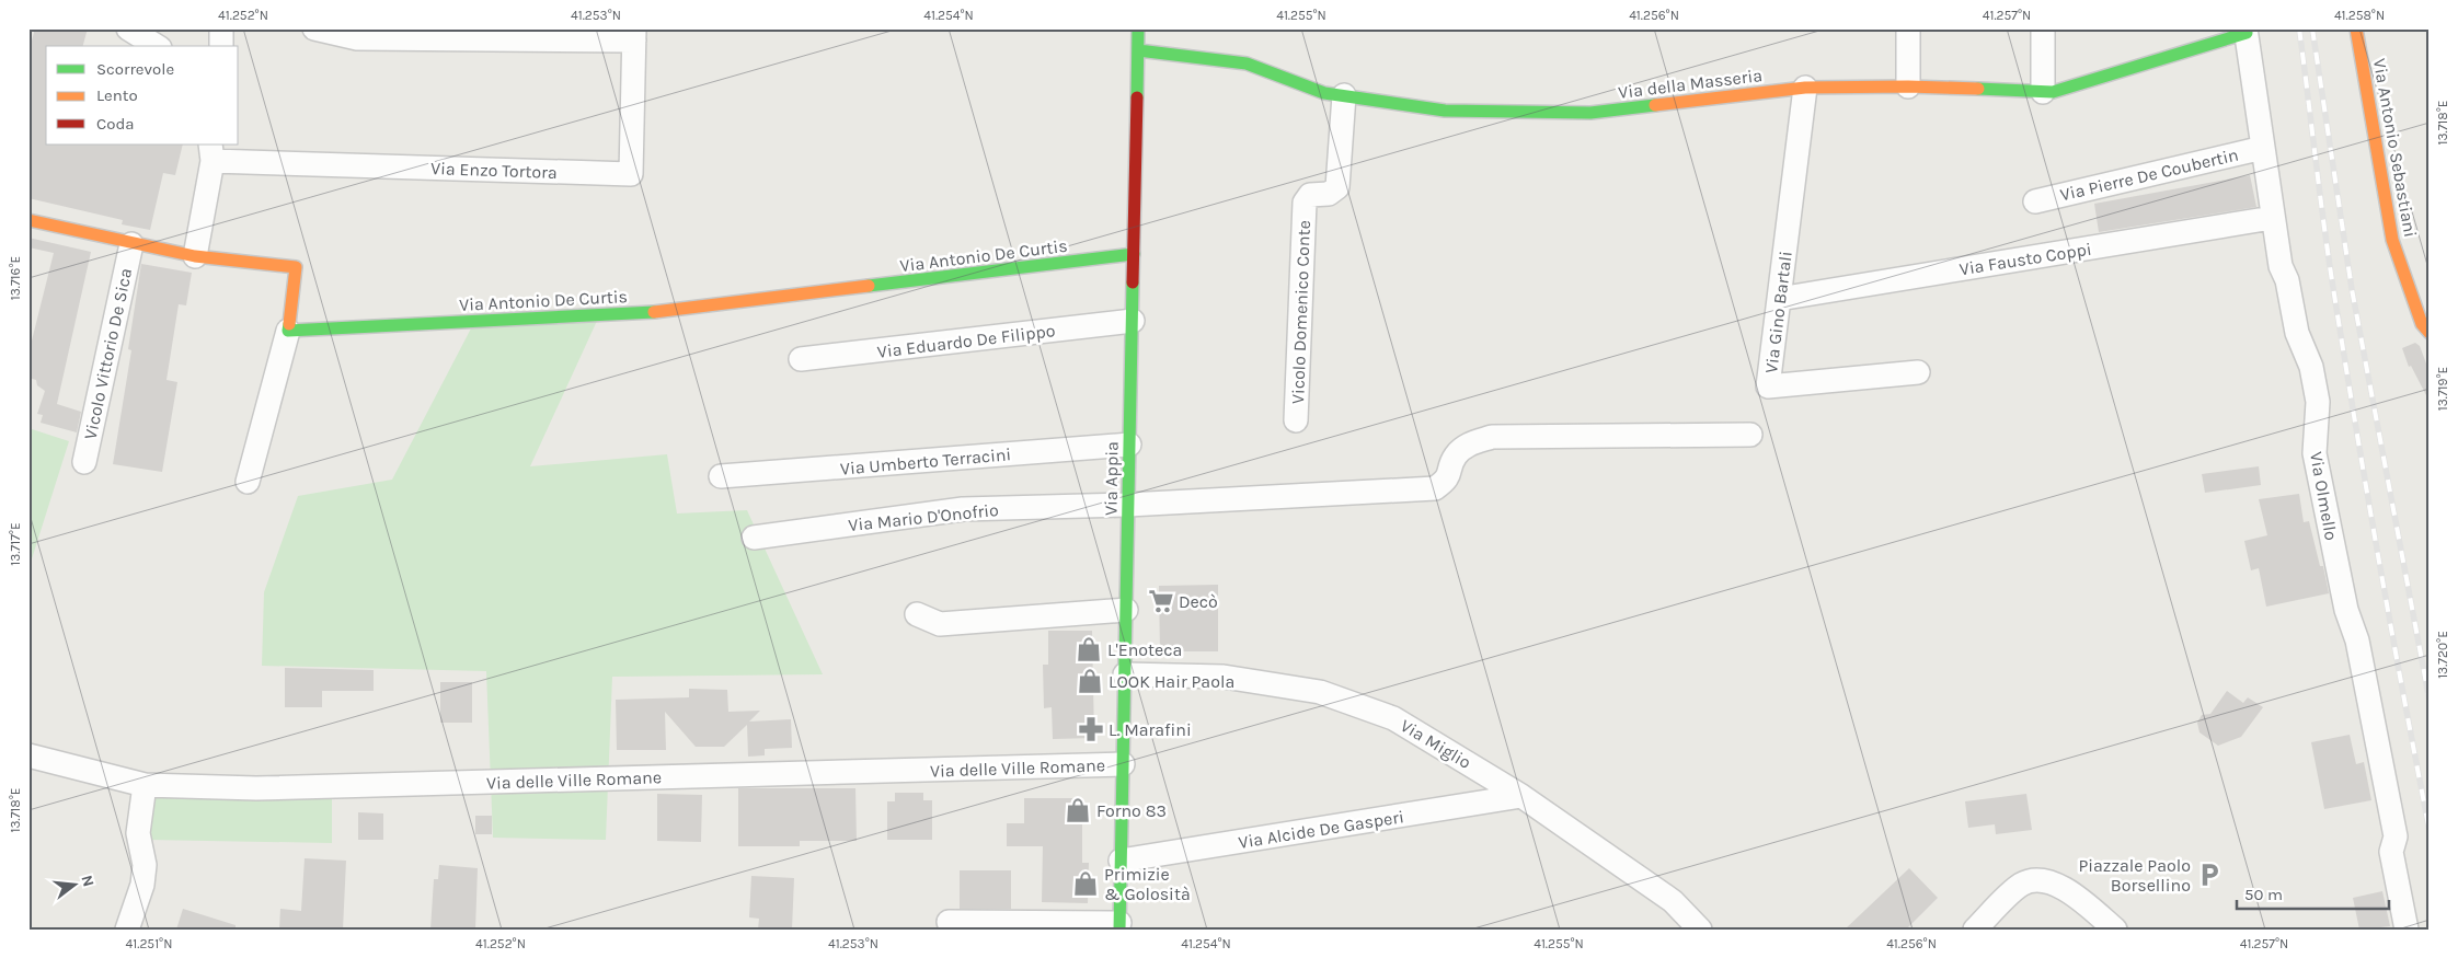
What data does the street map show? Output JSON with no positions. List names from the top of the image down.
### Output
{
  "streets": {
    "street": [
      "Via della Masseria",
      "Via Antonio Sebastiani",
      "Via Enzo Tortora",
      "Via Pierre De Coubertin",
      "Via Antonio De Curtis",
      "Via Fausto Coppi",
      "Vicolo Domenico Conte",
      "Via Gino Bartali",
      "Via Eduardo De Filippo",
      "Vicolo Vittorio De Sica",
      "Via Umberto Terracini",
      "Via Appia",
      "Via Olmello",
      "Via Mario D'Onofrio",
      "Via Miglio",
      "Via delle Ville Romane",
      "Via Alcide De Gasperi"
    ]
  },
  "crossings": [
    ["Via della Masseria", "Vicolo Domenico Conte"],
    ["Via della Masseria", "Via Gino Bartali"],
    ["Via della Masseria", "Via Appia"],
    ["Via della Masseria", "Via Olmello"],
    ["Via Pierre De Coubertin", "Via Olmello"],
    ["Via Antonio De Curtis", "Via Appia"],
    ["Via Fausto Coppi", "Via Gino Bartali"],
    ["Via Fausto Coppi", "Via Olmello"],
    ["Via Eduardo De Filippo", "Via Appia"],
    ["Via Umberto Terracini", "Via Appia"],
    ["Via Appia", "Via Mario D'Onofrio"],
    ["Via Appia", "Via Miglio"],
    ["Via Appia", "Via delle Ville Romane"],
    ["Via Appia", "Via Alcide De Gasperi"],
    ["Via Miglio", "Via Alcide De Gasperi"]
  ],
  "places": {
    "supermarket": ["Decò"],
    "shop": [
      "L'Enoteca",
      "LOOK Hair Paola",
      "Forno 83",
      "Primizie & Golosità"
    ],
    "pharmacy": ["L. Marafini"],
    "parking": ["Piazzale Paolo Borsellino"]
  },
  "legend": ["Scorrevole", "Lento", "Coda"],
  "scale_bar": "50 m",
  "north": "right",
  "coordinates": [
    "41.252°N",
    "41.253°N",
    "41.254°N",
    "41.255°N",
    "41.256°N",
    "41.257°N",
    "41.258°N",
    "13.718°E",
    "13.716°E",
    "13.719°E",
    "13.717°E",
    "13.720°E",
    "41.251°N"
  ]
}
